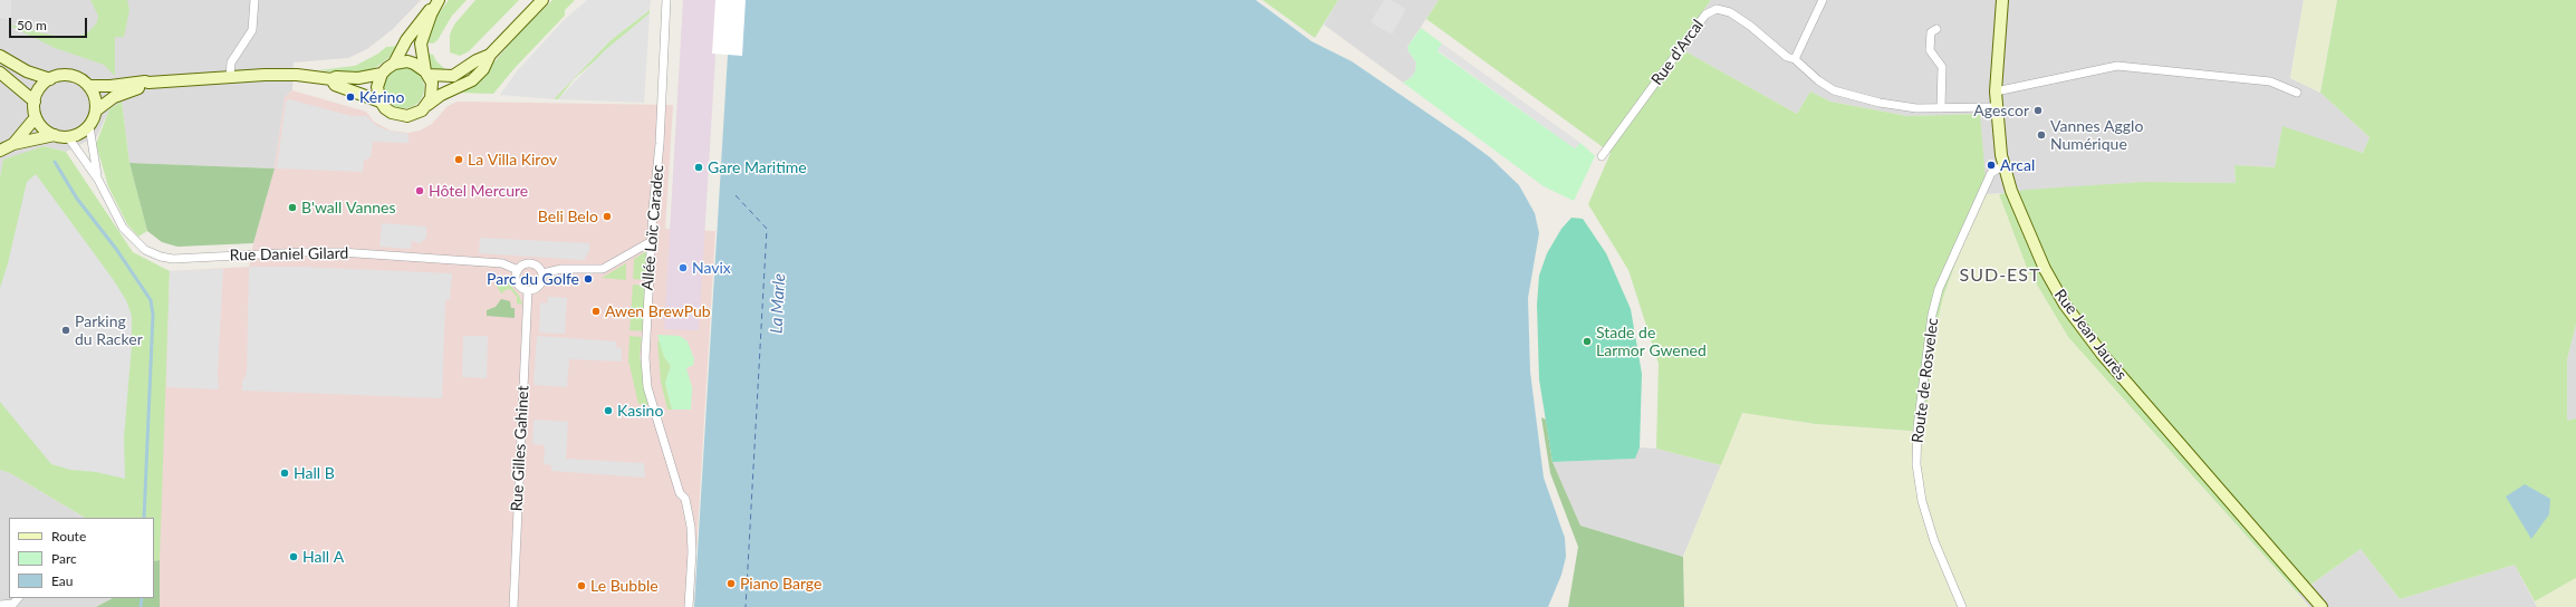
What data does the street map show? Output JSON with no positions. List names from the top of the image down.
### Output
{
  "streets": {
    "main road": ["Rue Jean Jaurès"],
    "street": [
      "Rue d'Arcal",
      "Allée Loïc Caradec",
      "Rue Daniel Gilard",
      "Route de Rosvelec",
      "Rue Gilles Gahinet"
    ]
  },
  "crossings": [
    ["Rue d'Arcal", "Rue Jean Jaurès"],
    ["Rue Daniel Gilard", "Rue Gilles Gahinet"],
    ["Rue Jean Jaurès", "Route de Rosvelec"]
  ],
  "districts": ["SUD-EST"],
  "water": ["La Marle"],
  "places": [
    "Kérino",
    "Agescor",
    "Vannes Agglo Numérique",
    "La Villa Kirov",
    "Arcal",
    "Gare Maritime",
    "Hôtel Mercure",
    "B'wall Vannes",
    "Beli Belo",
    "Navix",
    "Parc du Golfe",
    "Awen BrewPub",
    "Parking du Racker",
    "Stade de Larmor Gwened",
    "Kasino",
    "Hall B",
    "Hall A",
    "Piano Barge",
    "Le Bubble"
  ],
  "legend": ["Route", "Parc", "Eau"],
  "scale_bar": "50 m"
}
